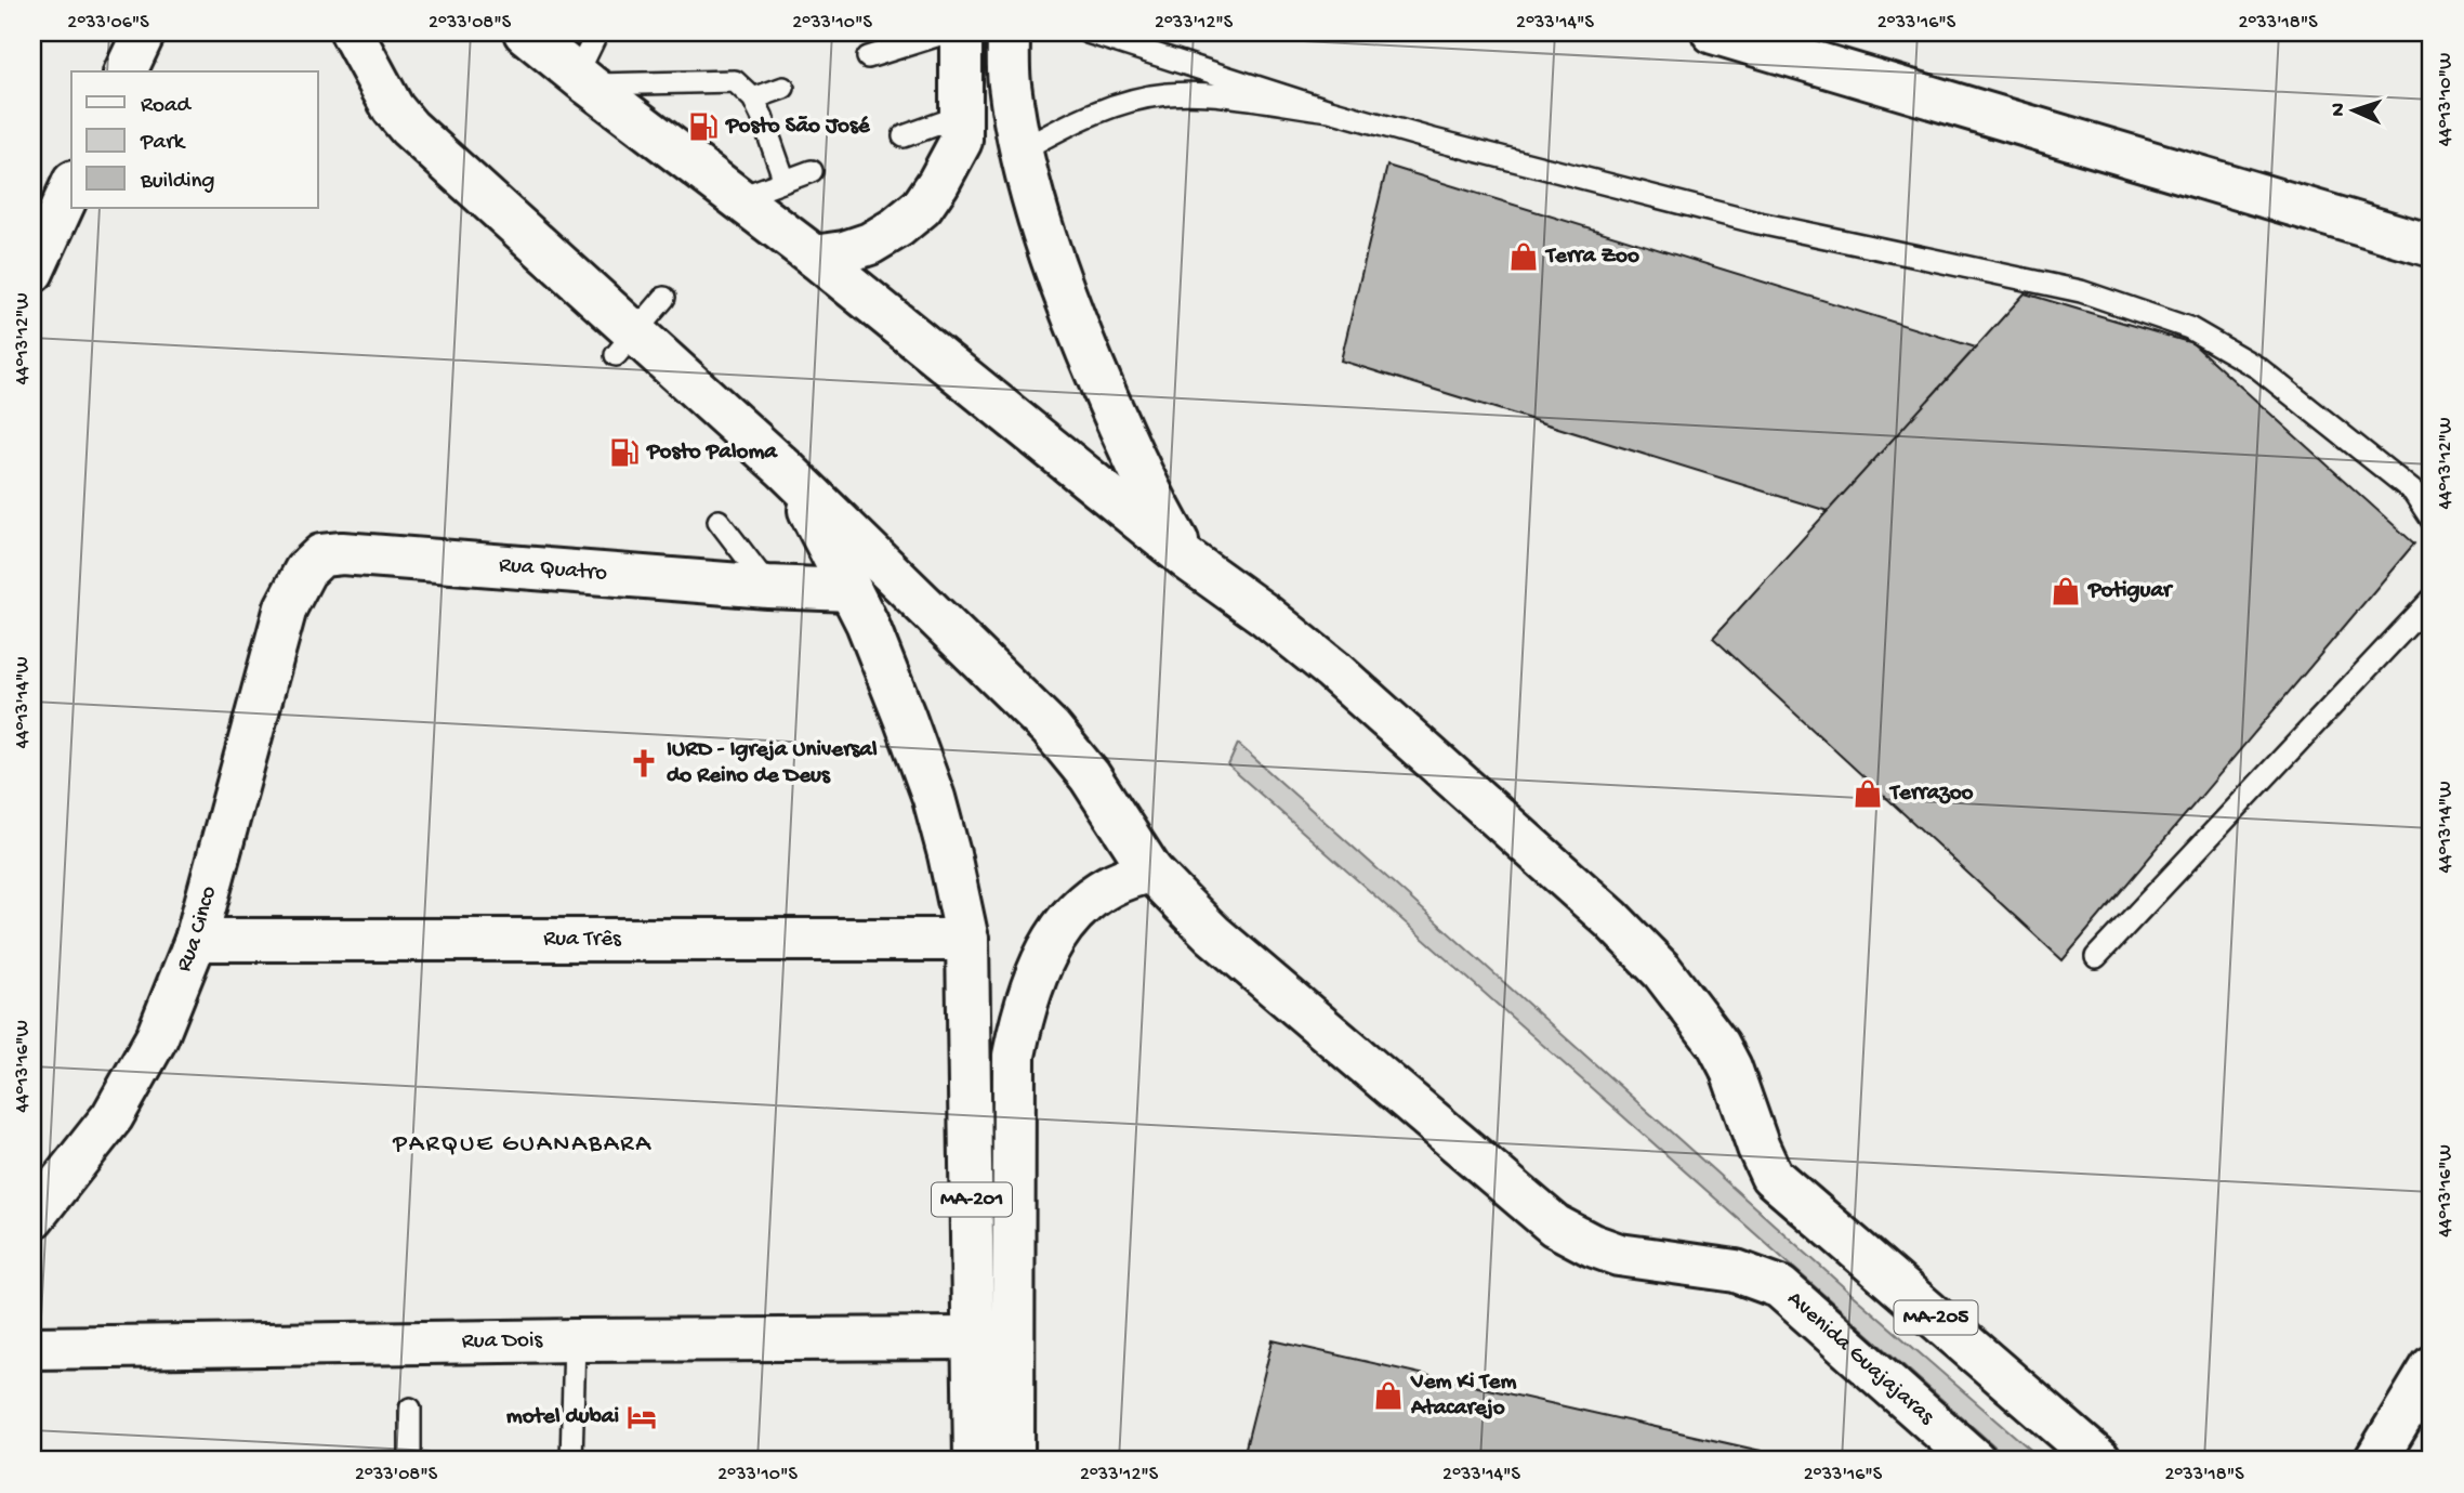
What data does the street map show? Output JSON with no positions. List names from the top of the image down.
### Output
{
  "streets": {
    "main road": [
      "Rua Quatro",
      "Rua Cinco",
      "Rua Três",
      "MA-201",
      "MA-205",
      "Rua Dois",
      "Avenida Guajajaras"
    ]
  },
  "crossings": [
    ["Rua Quatro", "Rua Cinco"],
    ["Rua Cinco", "Rua Três"],
    ["Rua Três", "MA-201"],
    ["MA-201", "Rua Dois"],
    ["MA-201", "Avenida Guajajaras"]
  ],
  "districts": ["PARQUE GUANABARA"],
  "places": {
    "fuel station": ["Posto São José", "Posto Paloma"],
    "shop": [
      "Terra Zoo",
      "Potiguar",
      "Terrazoo",
      "Vem Ki Tem Atacarejo"
    ],
    "church": ["IURD - Igreja Universal do Reino de Deus"],
    "hotel": ["motel dubai"]
  },
  "legend": ["Road", "Park", "Building"],
  "north": "left",
  "coordinates": [
    "2°33'06\"S",
    "2°33'08\"S",
    "2°33'10\"S",
    "2°33'12\"S",
    "2°33'14\"S",
    "2°33'16\"S",
    "2°33'18\"S",
    "44°13'10\"W",
    "44°13'12\"W",
    "44°13'14\"W",
    "44°13'16\"W"
  ]
}
